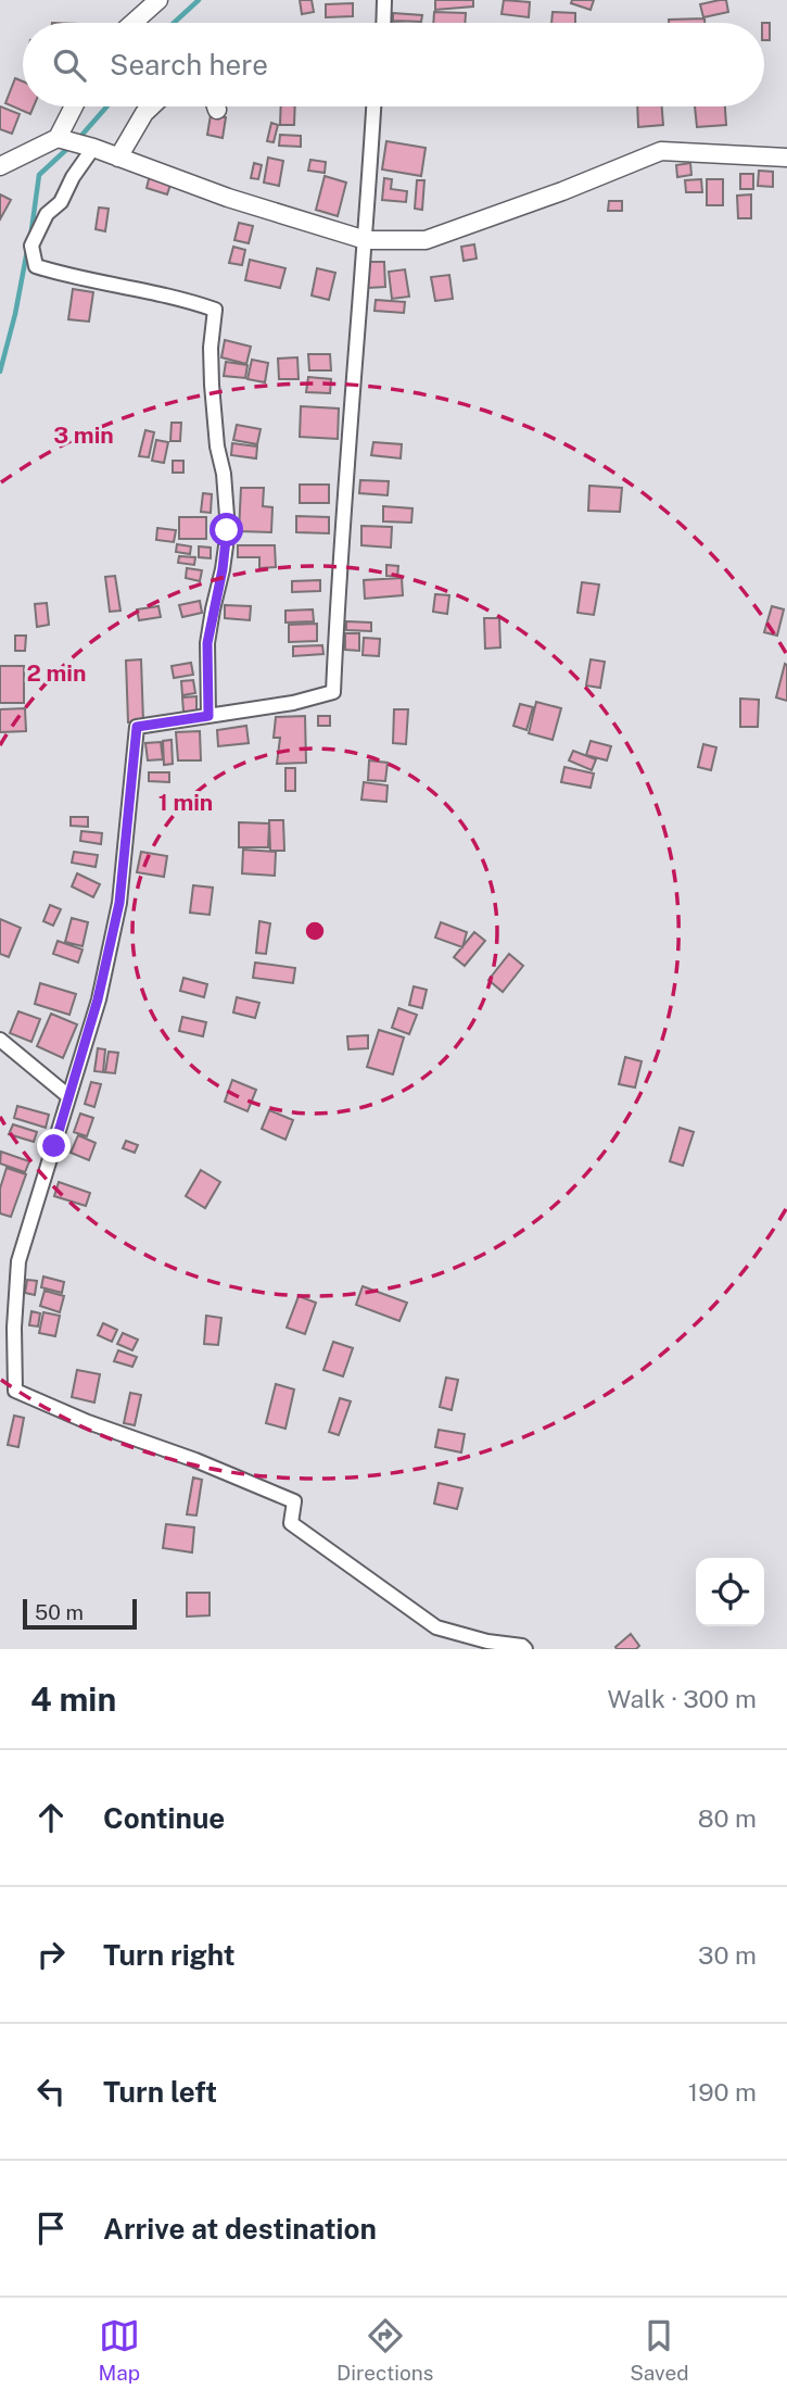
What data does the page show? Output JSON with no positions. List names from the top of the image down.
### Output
{
  "scale_bar": "50 m",
  "page": {
    "search": "Search here",
    "scale": "50 m",
    "heading": ["4 min", "Walk · 300 m"],
    "list": [
      ["Continue", "80 m"],
      ["Turn right", "30 m"],
      ["Turn left", "190 m"],
      "Arrive at destination"
    ],
    "nav": ["Map", "Directions", "Saved"]
  },
  "rings": ["3 min", "2 min", "1 min"]
}
